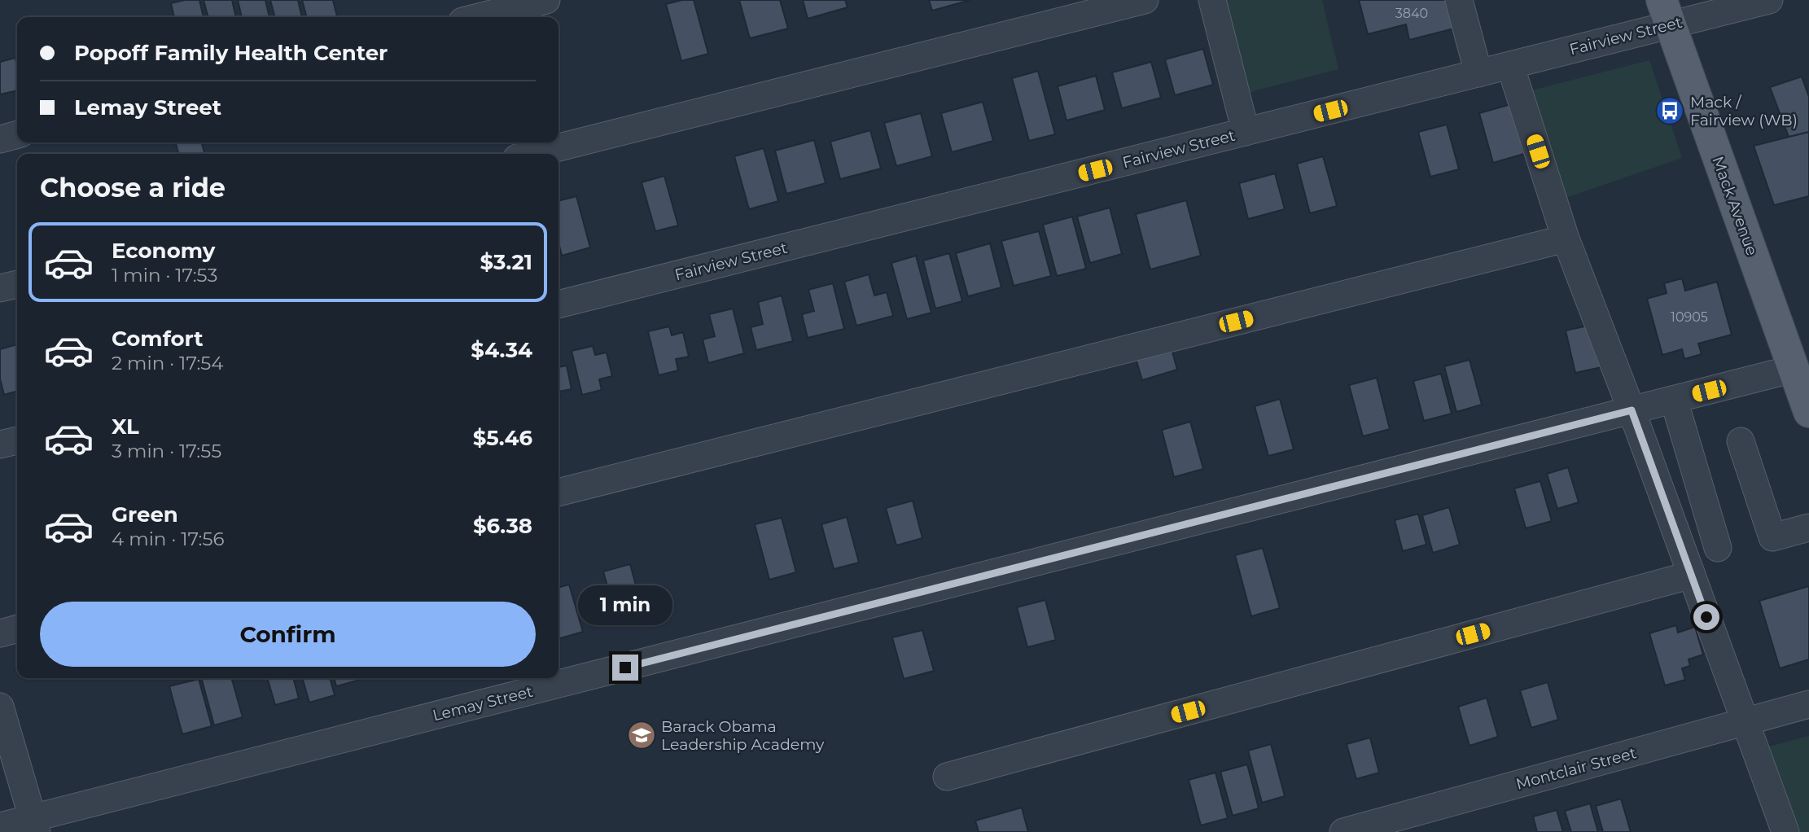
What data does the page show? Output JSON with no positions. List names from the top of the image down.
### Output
{
  "streets": {
    "main road": ["Mack Avenue"],
    "street": ["Fairview Street", "Lemay Street", "Montclair Street"]
  },
  "crossings": [
    ["Fairview Street", "Mack Avenue"],
    ["Mack Avenue", "Lemay Street"]
  ],
  "places": {
    "bus stop": ["Mack / Fairview (WB)"],
    "school or university": ["Barack Obama Leadership Academy"]
  },
  "house_numbers": ["3840", "10905"],
  "page": {
    "banner": ["Popoff Family Health Center", "Lemay Street"],
    "heading": "Choose a ride",
    "list": [
      {
        "name": "Economy",
        "note": "1 min · 17:53",
        "value": "$3.21"
      },
      {
        "name": "Comfort",
        "note": "2 min · 17:54",
        "value": "$4.34"
      },
      {
        "name": "XL",
        "note": "3 min · 17:55",
        "value": "$5.46"
      },
      {
        "name": "Green",
        "note": "4 min · 17:56",
        "value": "$6.38"
      }
    ],
    "bubble": "1 min",
    "buttons": "Confirm"
  }
}
